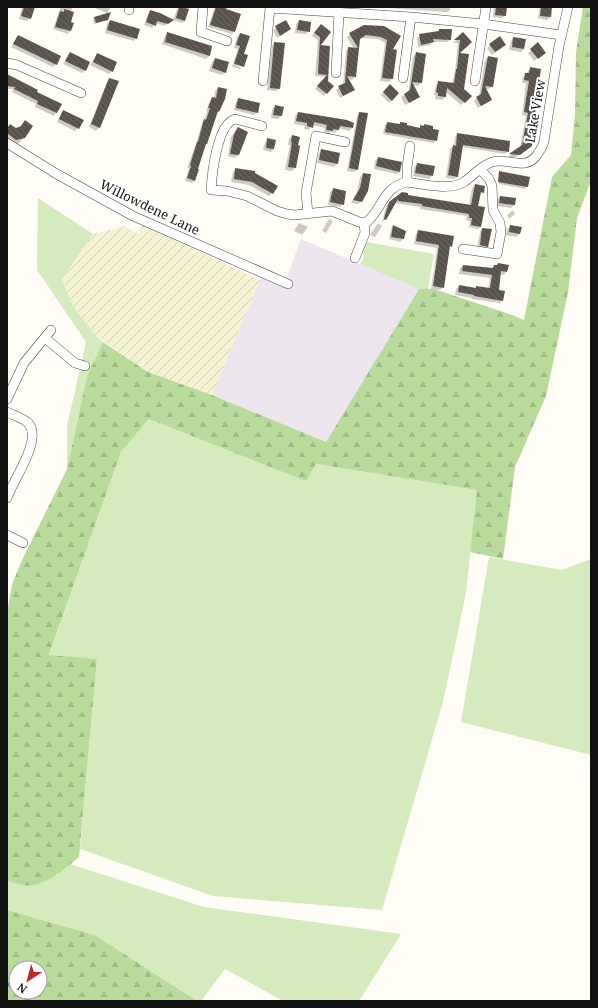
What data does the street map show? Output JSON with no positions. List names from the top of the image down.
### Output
{
  "streets": {
    "street": ["Lake View", "Willowdene Lane"]
  },
  "north": "bottom left"
}
